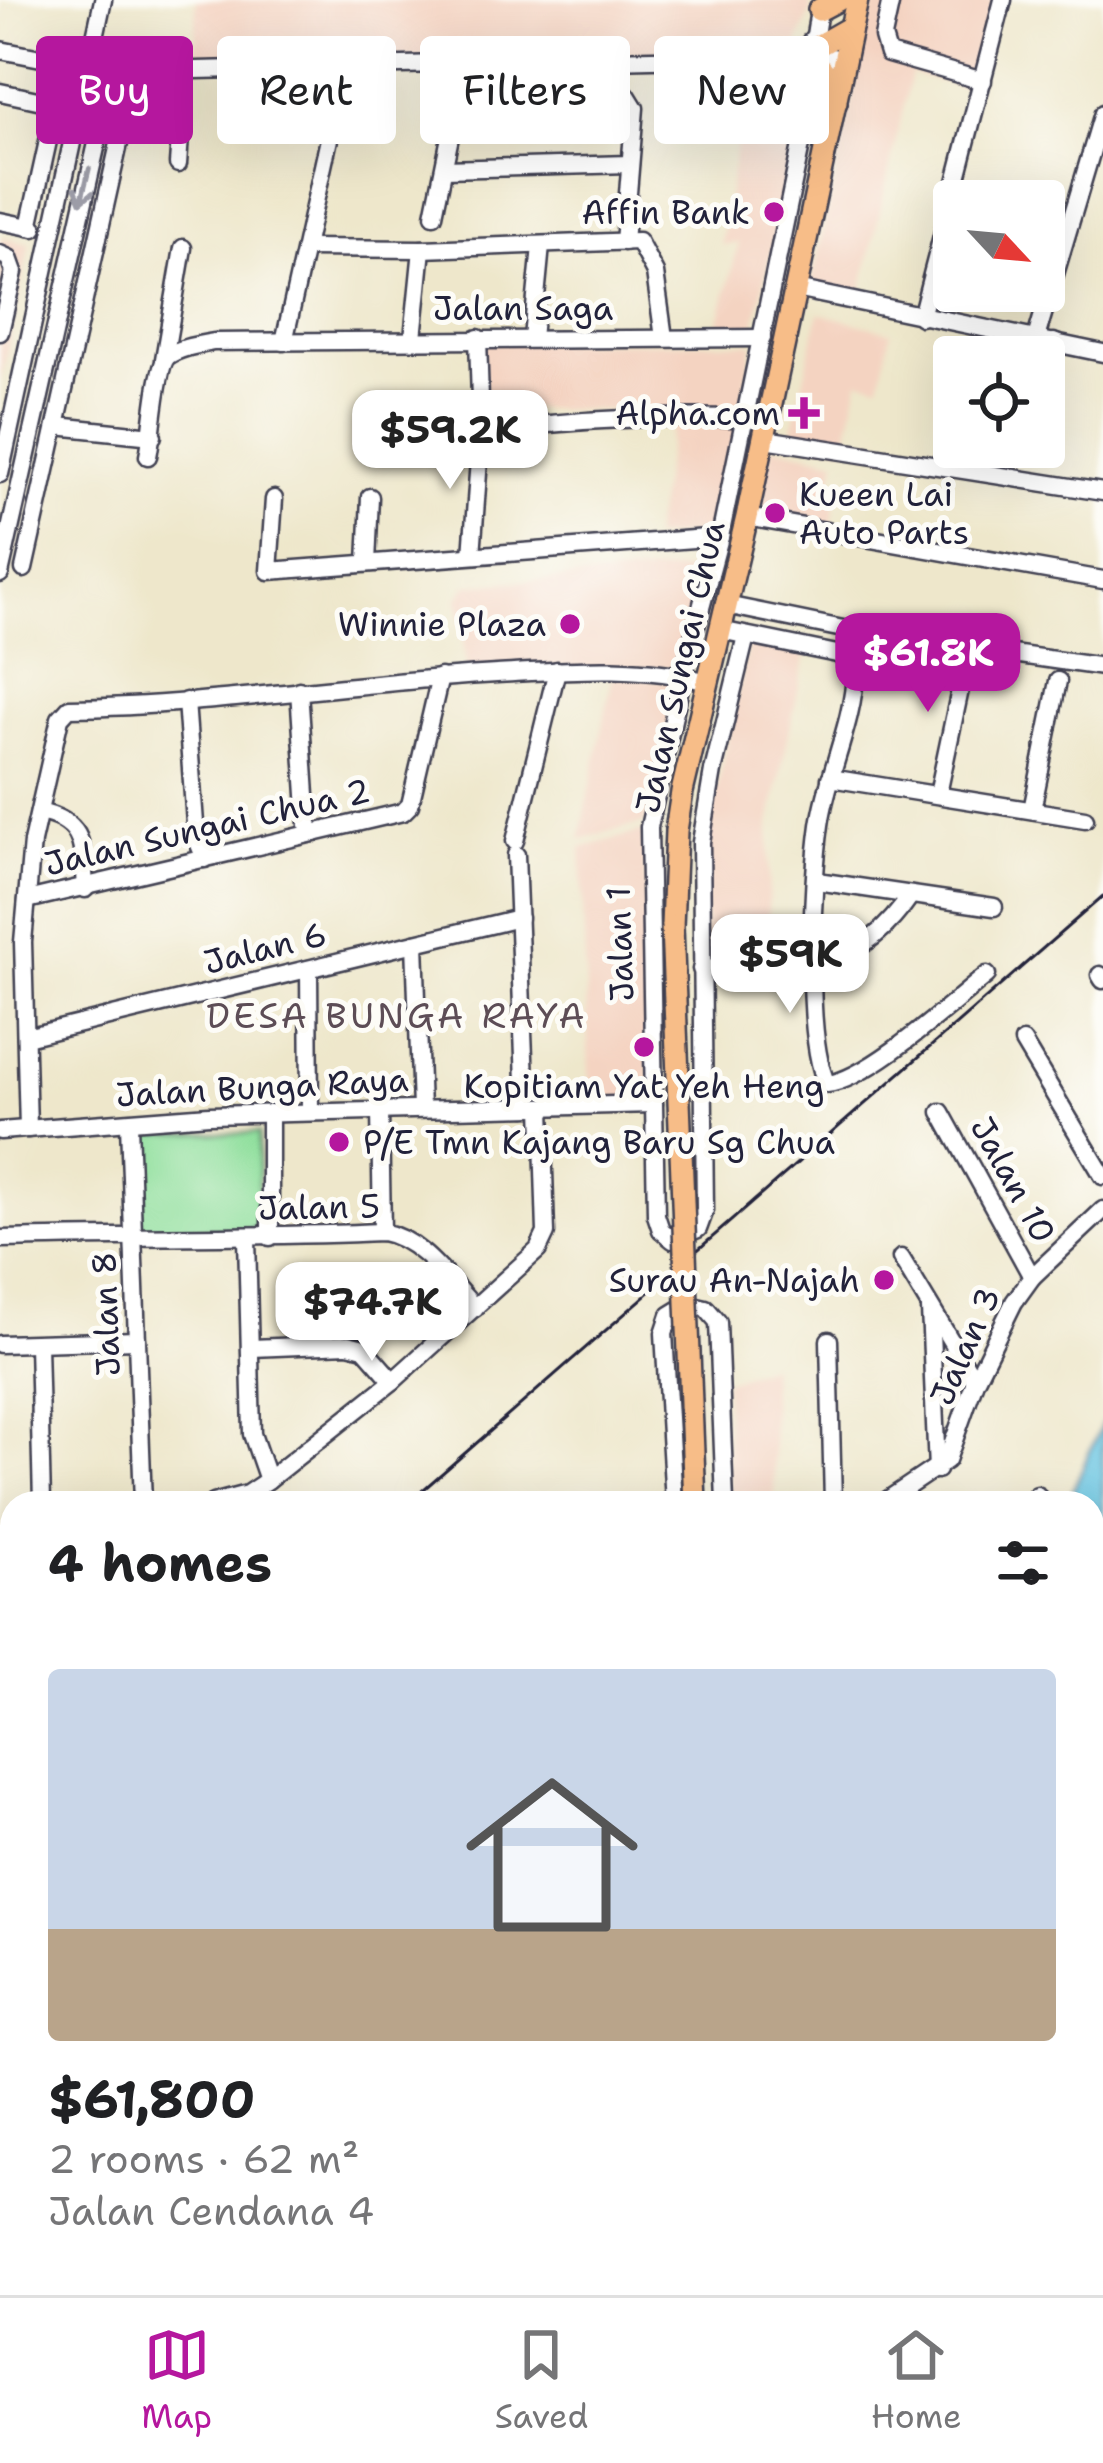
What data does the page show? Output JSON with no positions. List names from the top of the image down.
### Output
{
  "streets": {
    "main road": ["Jalan Sungai Chua"],
    "street": [
      "Jalan Saga",
      "Jalan Sungai Chua 2",
      "Jalan 1",
      "Jalan 6",
      "Jalan Bunga Raya",
      "Jalan 10",
      "Jalan 5",
      "Jalan 8",
      "Jalan 3"
    ]
  },
  "crossings": [
    ["Jalan Saga", "Jalan 1"],
    ["Jalan Sungai Chua", "Jalan 1"],
    ["Jalan 1", "Jalan Bunga Raya"],
    ["Jalan Bunga Raya", "Jalan 8"],
    ["Jalan 10", "Jalan 3"],
    ["Jalan 5", "Jalan 8"]
  ],
  "districts": ["DESA BUNGA RAYA"],
  "places": {
    "other": [
      "Affin Bank",
      "Kueen Lai Auto Parts",
      "Winnie Plaza",
      "Kopitiam Yat Yeh Heng",
      "P/E Tmn Kajang Baru Sg Chua",
      "Surau An-Najah"
    ],
    "health": ["Alpha.com"]
  },
  "north": "bottom right",
  "page": {
    "chip": [
      "Buy",
      "Rent",
      "Filters",
      "New"
    ],
    "price": [
      "$59.2K",
      "$61.8K",
      "$59K",
      "$74.7K"
    ],
    "heading": "4 homes",
    "list": [
      {
        "name": "$61,800",
        "note": "2 rooms · 62 m² · Jalan Cendana 4"
      }
    ],
    "tabs": ["Map", "Saved", "Home"]
  }
}
